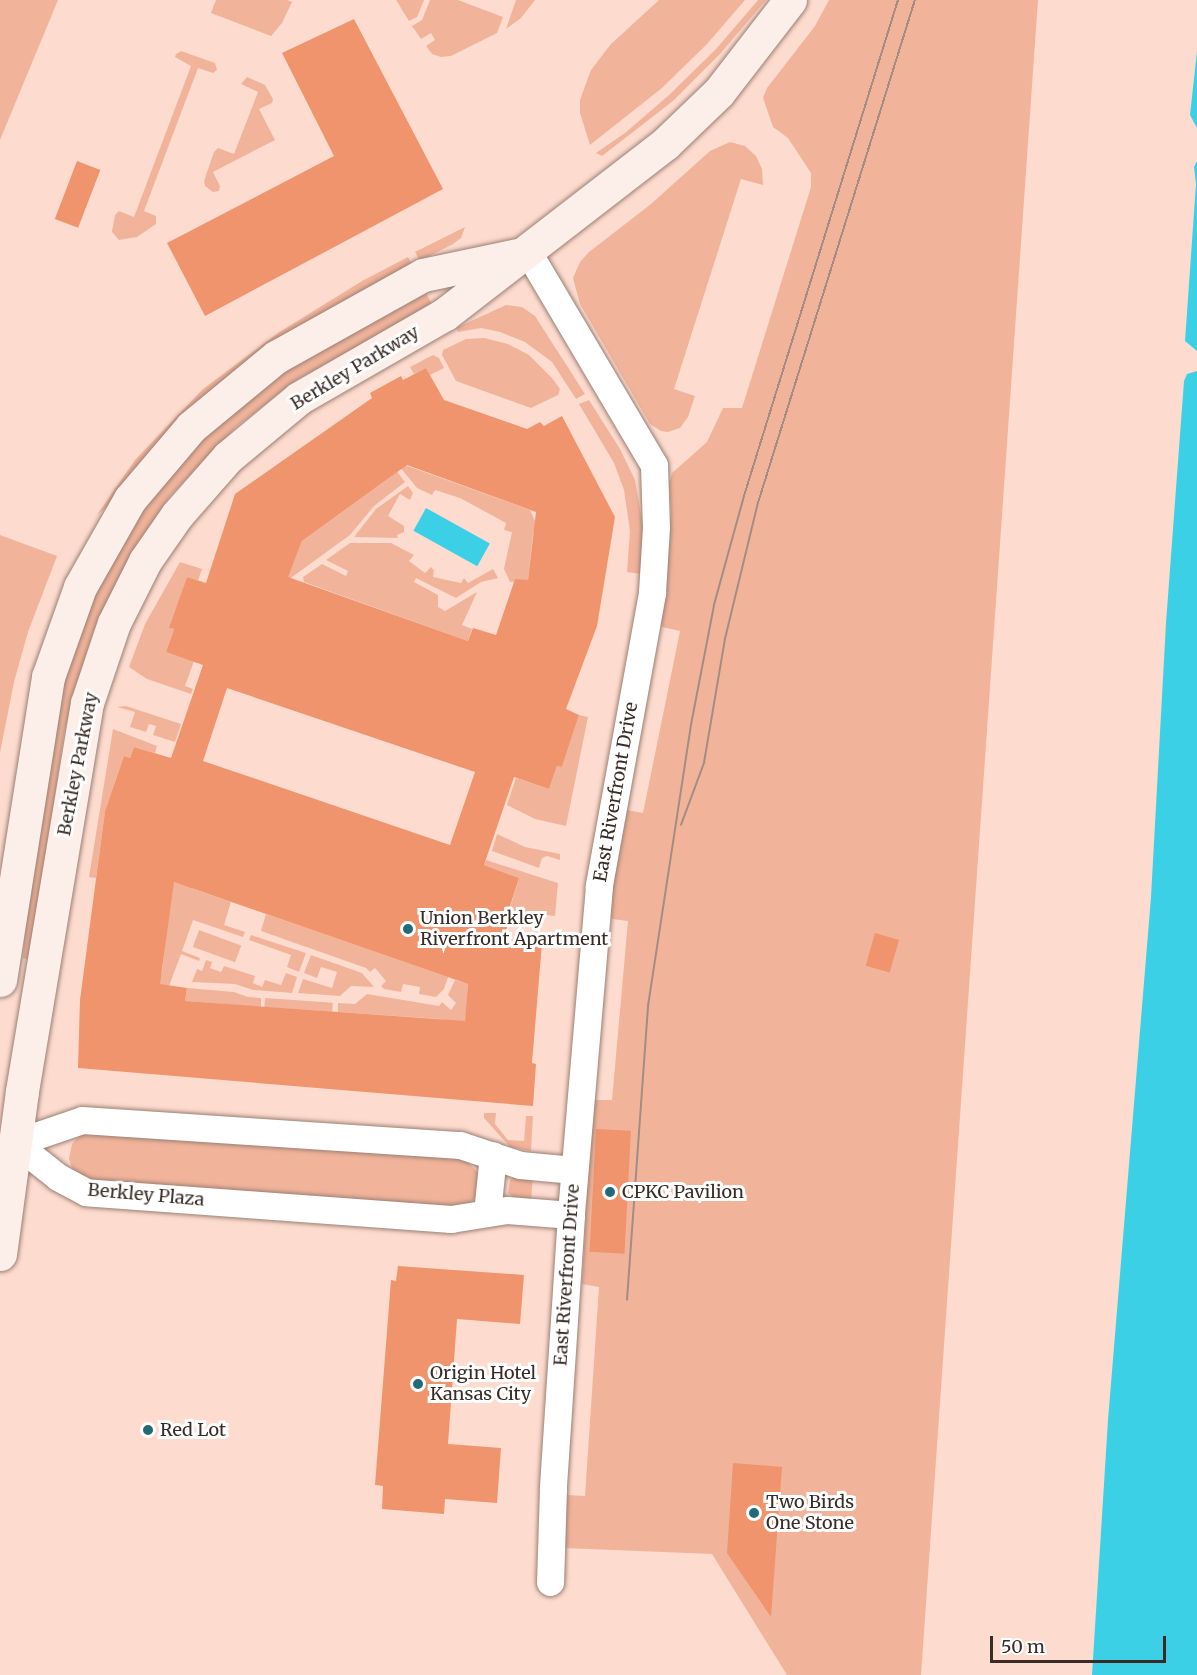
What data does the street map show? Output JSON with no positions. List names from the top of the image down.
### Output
{
  "streets": {
    "main road": ["Berkley Parkway"],
    "street": ["East Riverfront Drive", "Berkley Plaza"]
  },
  "crossings": [
    ["Berkley Parkway", "East Riverfront Drive"],
    ["Berkley Parkway", "Berkley Plaza"],
    ["East Riverfront Drive", "Berkley Plaza"]
  ],
  "places": [
    "Union Berkley Riverfront Apartment",
    "CPKC Pavilion",
    "Origin Hotel Kansas City",
    "Red Lot",
    "Two Birds One Stone"
  ],
  "scale_bar": "50 m"
}
